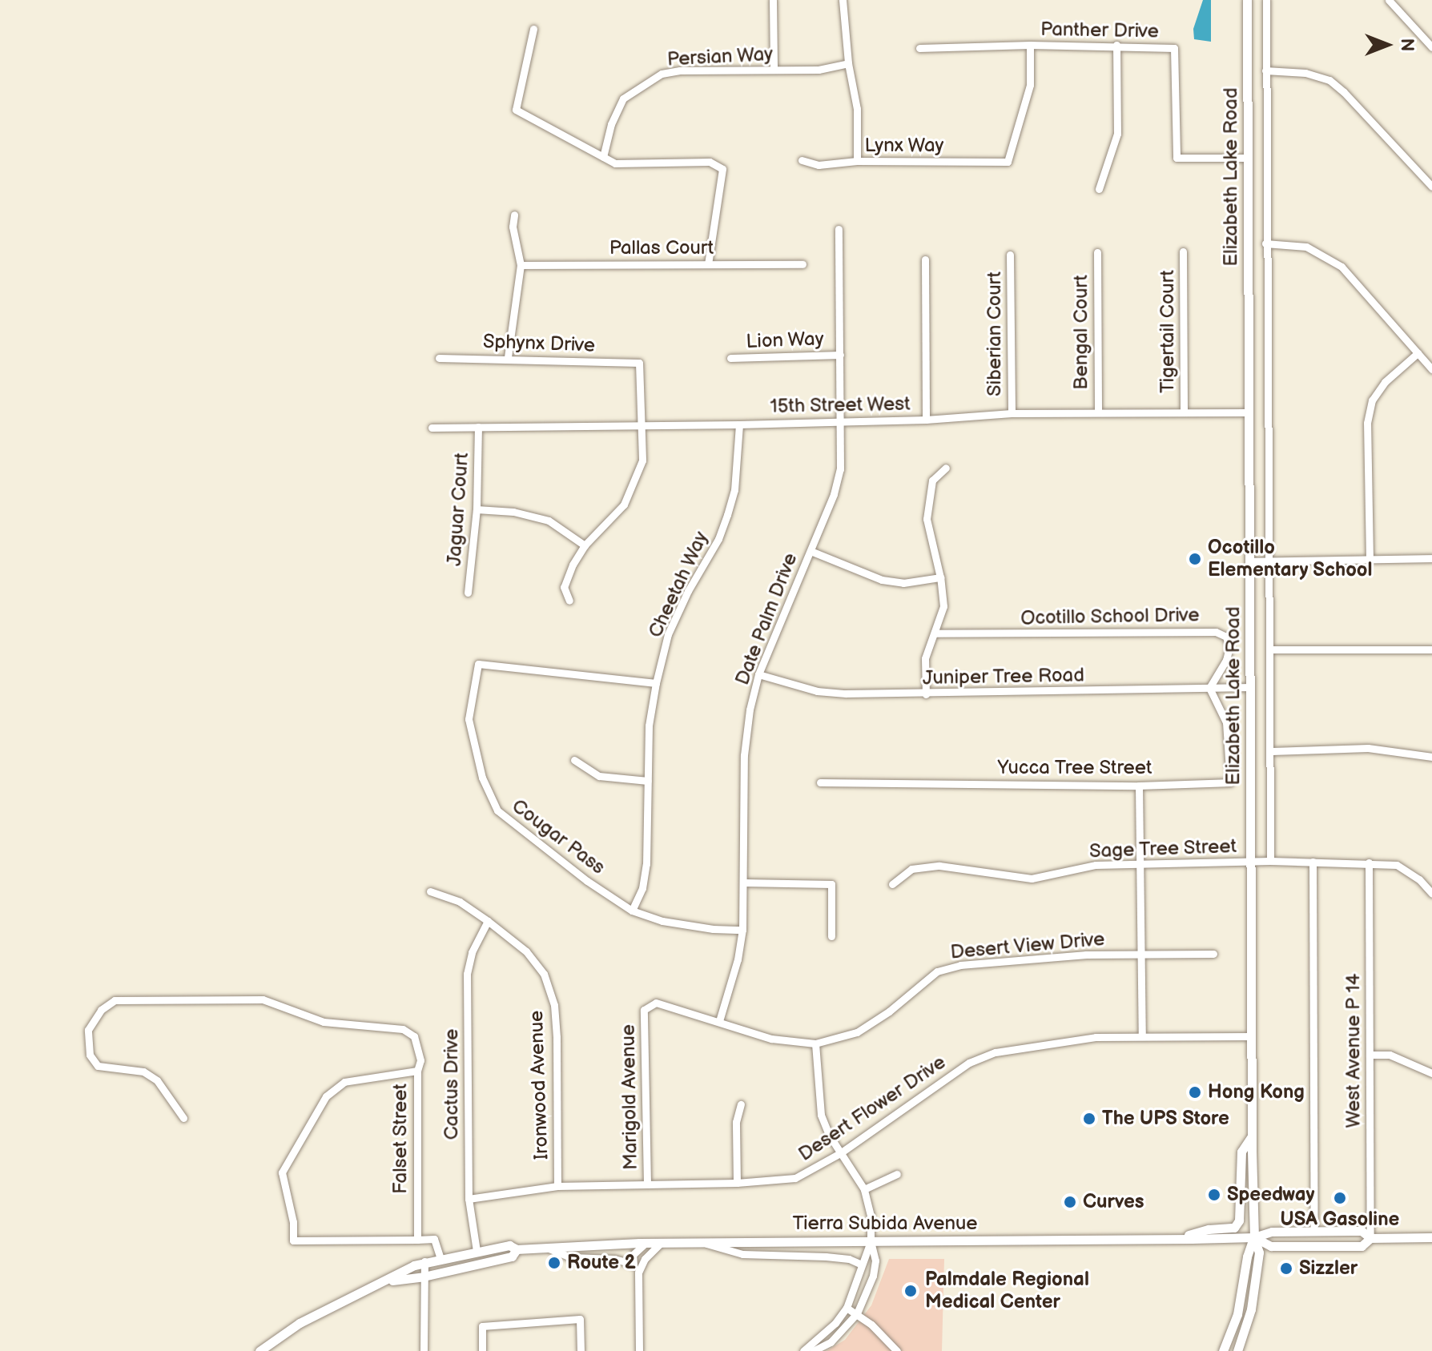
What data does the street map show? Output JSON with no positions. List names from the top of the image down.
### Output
{
  "streets": {
    "main road": ["Elizabeth Lake Road", "Tierra Subida Avenue"],
    "street": [
      "Panther Drive",
      "Persian Way",
      "Lynx Way",
      "Pallas Court",
      "Tigertail Court",
      "Bengal Court",
      "Siberian Court",
      "Lion Way",
      "Sphynx Drive",
      "15th Street West",
      "Jaguar Court",
      "Cheetah Way",
      "Ocotillo School Drive",
      "Date Palm Drive",
      "Juniper Tree Road",
      "Yucca Tree Street",
      "Cougar Pass",
      "Sage Tree Street",
      "Desert View Drive",
      "West Avenue P 14",
      "Cactus Drive",
      "Ironwood Avenue",
      "Marigold Avenue",
      "Desert Flower Drive",
      "Falset Street"
    ]
  },
  "crossings": [
    ["Panther Drive", "Lynx Way"],
    ["Panther Drive", "Elizabeth Lake Road"],
    ["Elizabeth Lake Road", "15th Street West"],
    ["Elizabeth Lake Road", "Juniper Tree Road"],
    ["Elizabeth Lake Road", "Sage Tree Street"],
    ["Elizabeth Lake Road", "Desert Flower Drive"],
    ["Elizabeth Lake Road", "Tierra Subida Avenue"],
    ["Tigertail Court", "15th Street West"],
    ["Bengal Court", "15th Street West"],
    ["Siberian Court", "15th Street West"],
    ["Lion Way", "Date Palm Drive"],
    ["Sphynx Drive", "15th Street West"],
    ["15th Street West", "Jaguar Court"],
    ["15th Street West", "Cheetah Way"],
    ["15th Street West", "Date Palm Drive"],
    ["Cheetah Way", "Cougar Pass"],
    ["Ocotillo School Drive", "Juniper Tree Road"],
    ["Ocotillo School Drive", "Yucca Tree Street"],
    ["Date Palm Drive", "Juniper Tree Road"],
    ["Date Palm Drive", "Cougar Pass"],
    ["Date Palm Drive", "Desert View Drive"],
    ["Juniper Tree Road", "Yucca Tree Street"],
    ["Sage Tree Street", "West Avenue P 14"],
    ["Desert View Drive", "Marigold Avenue"],
    ["Cactus Drive", "Ironwood Avenue"],
    ["Cactus Drive", "Desert Flower Drive"],
    ["Cactus Drive", "Tierra Subida Avenue"],
    ["Ironwood Avenue", "Desert Flower Drive"],
    ["Marigold Avenue", "Desert Flower Drive"]
  ],
  "places": [
    "Ocotillo Elementary School",
    "Hong Kong",
    "The UPS Store",
    "Speedway",
    "USA Gasoline",
    "Curves",
    "Route 2",
    "Sizzler",
    "Palmdale Regional Medical Center"
  ],
  "north": "right"
}
